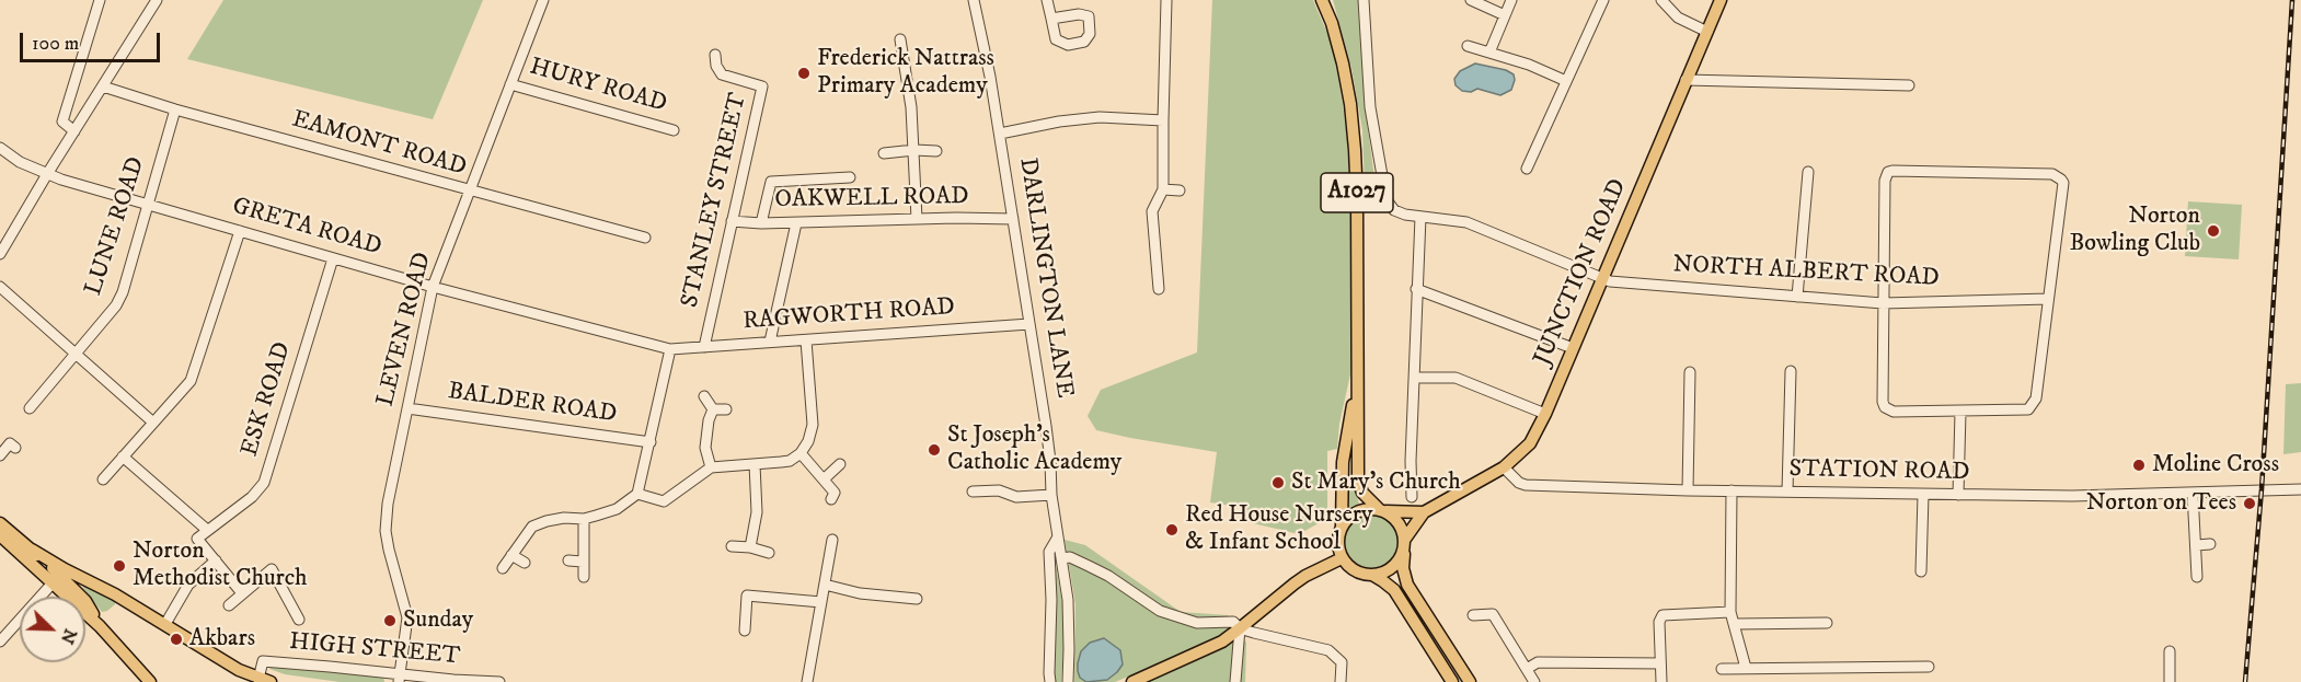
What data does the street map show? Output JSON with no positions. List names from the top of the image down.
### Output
{
  "streets": {
    "main road": ["A1027", "JUNCTION ROAD", "HIGH STREET"],
    "street": [
      "HURY ROAD",
      "EAMONT ROAD",
      "OAKWELL ROAD",
      "STANLEY STREET",
      "LUNE ROAD",
      "GRETA ROAD",
      "NORTH ALBERT ROAD",
      "DARLINGTON LANE",
      "RAGWORTH ROAD",
      "LEVEN ROAD",
      "ESK ROAD",
      "BALDER ROAD",
      "STATION ROAD"
    ]
  },
  "crossings": [
    ["HURY ROAD", "LEVEN ROAD"],
    ["EAMONT ROAD", "LUNE ROAD"],
    ["EAMONT ROAD", "LEVEN ROAD"],
    ["A1027", "JUNCTION ROAD"],
    ["OAKWELL ROAD", "STANLEY STREET"],
    ["OAKWELL ROAD", "DARLINGTON LANE"],
    ["STANLEY STREET", "RAGWORTH ROAD"],
    ["LUNE ROAD", "GRETA ROAD"],
    ["GRETA ROAD", "RAGWORTH ROAD"],
    ["GRETA ROAD", "LEVEN ROAD"],
    ["GRETA ROAD", "ESK ROAD"],
    ["JUNCTION ROAD", "NORTH ALBERT ROAD"],
    ["JUNCTION ROAD", "STATION ROAD"],
    ["DARLINGTON LANE", "RAGWORTH ROAD"],
    ["LEVEN ROAD", "BALDER ROAD"],
    ["LEVEN ROAD", "HIGH STREET"]
  ],
  "places": [
    "Frederick Nattrass Primary Academy",
    "Norton Bowling Club",
    "St Joseph's Catholic Academy",
    "Moline Cross",
    "St Mary’s Church",
    "Norton on Tees",
    "Red House Nursery & Infant School",
    "Norton Methodist Church",
    "Sunday",
    "Akbars"
  ],
  "scale_bar": "100 m",
  "north": "bottom right"
}
